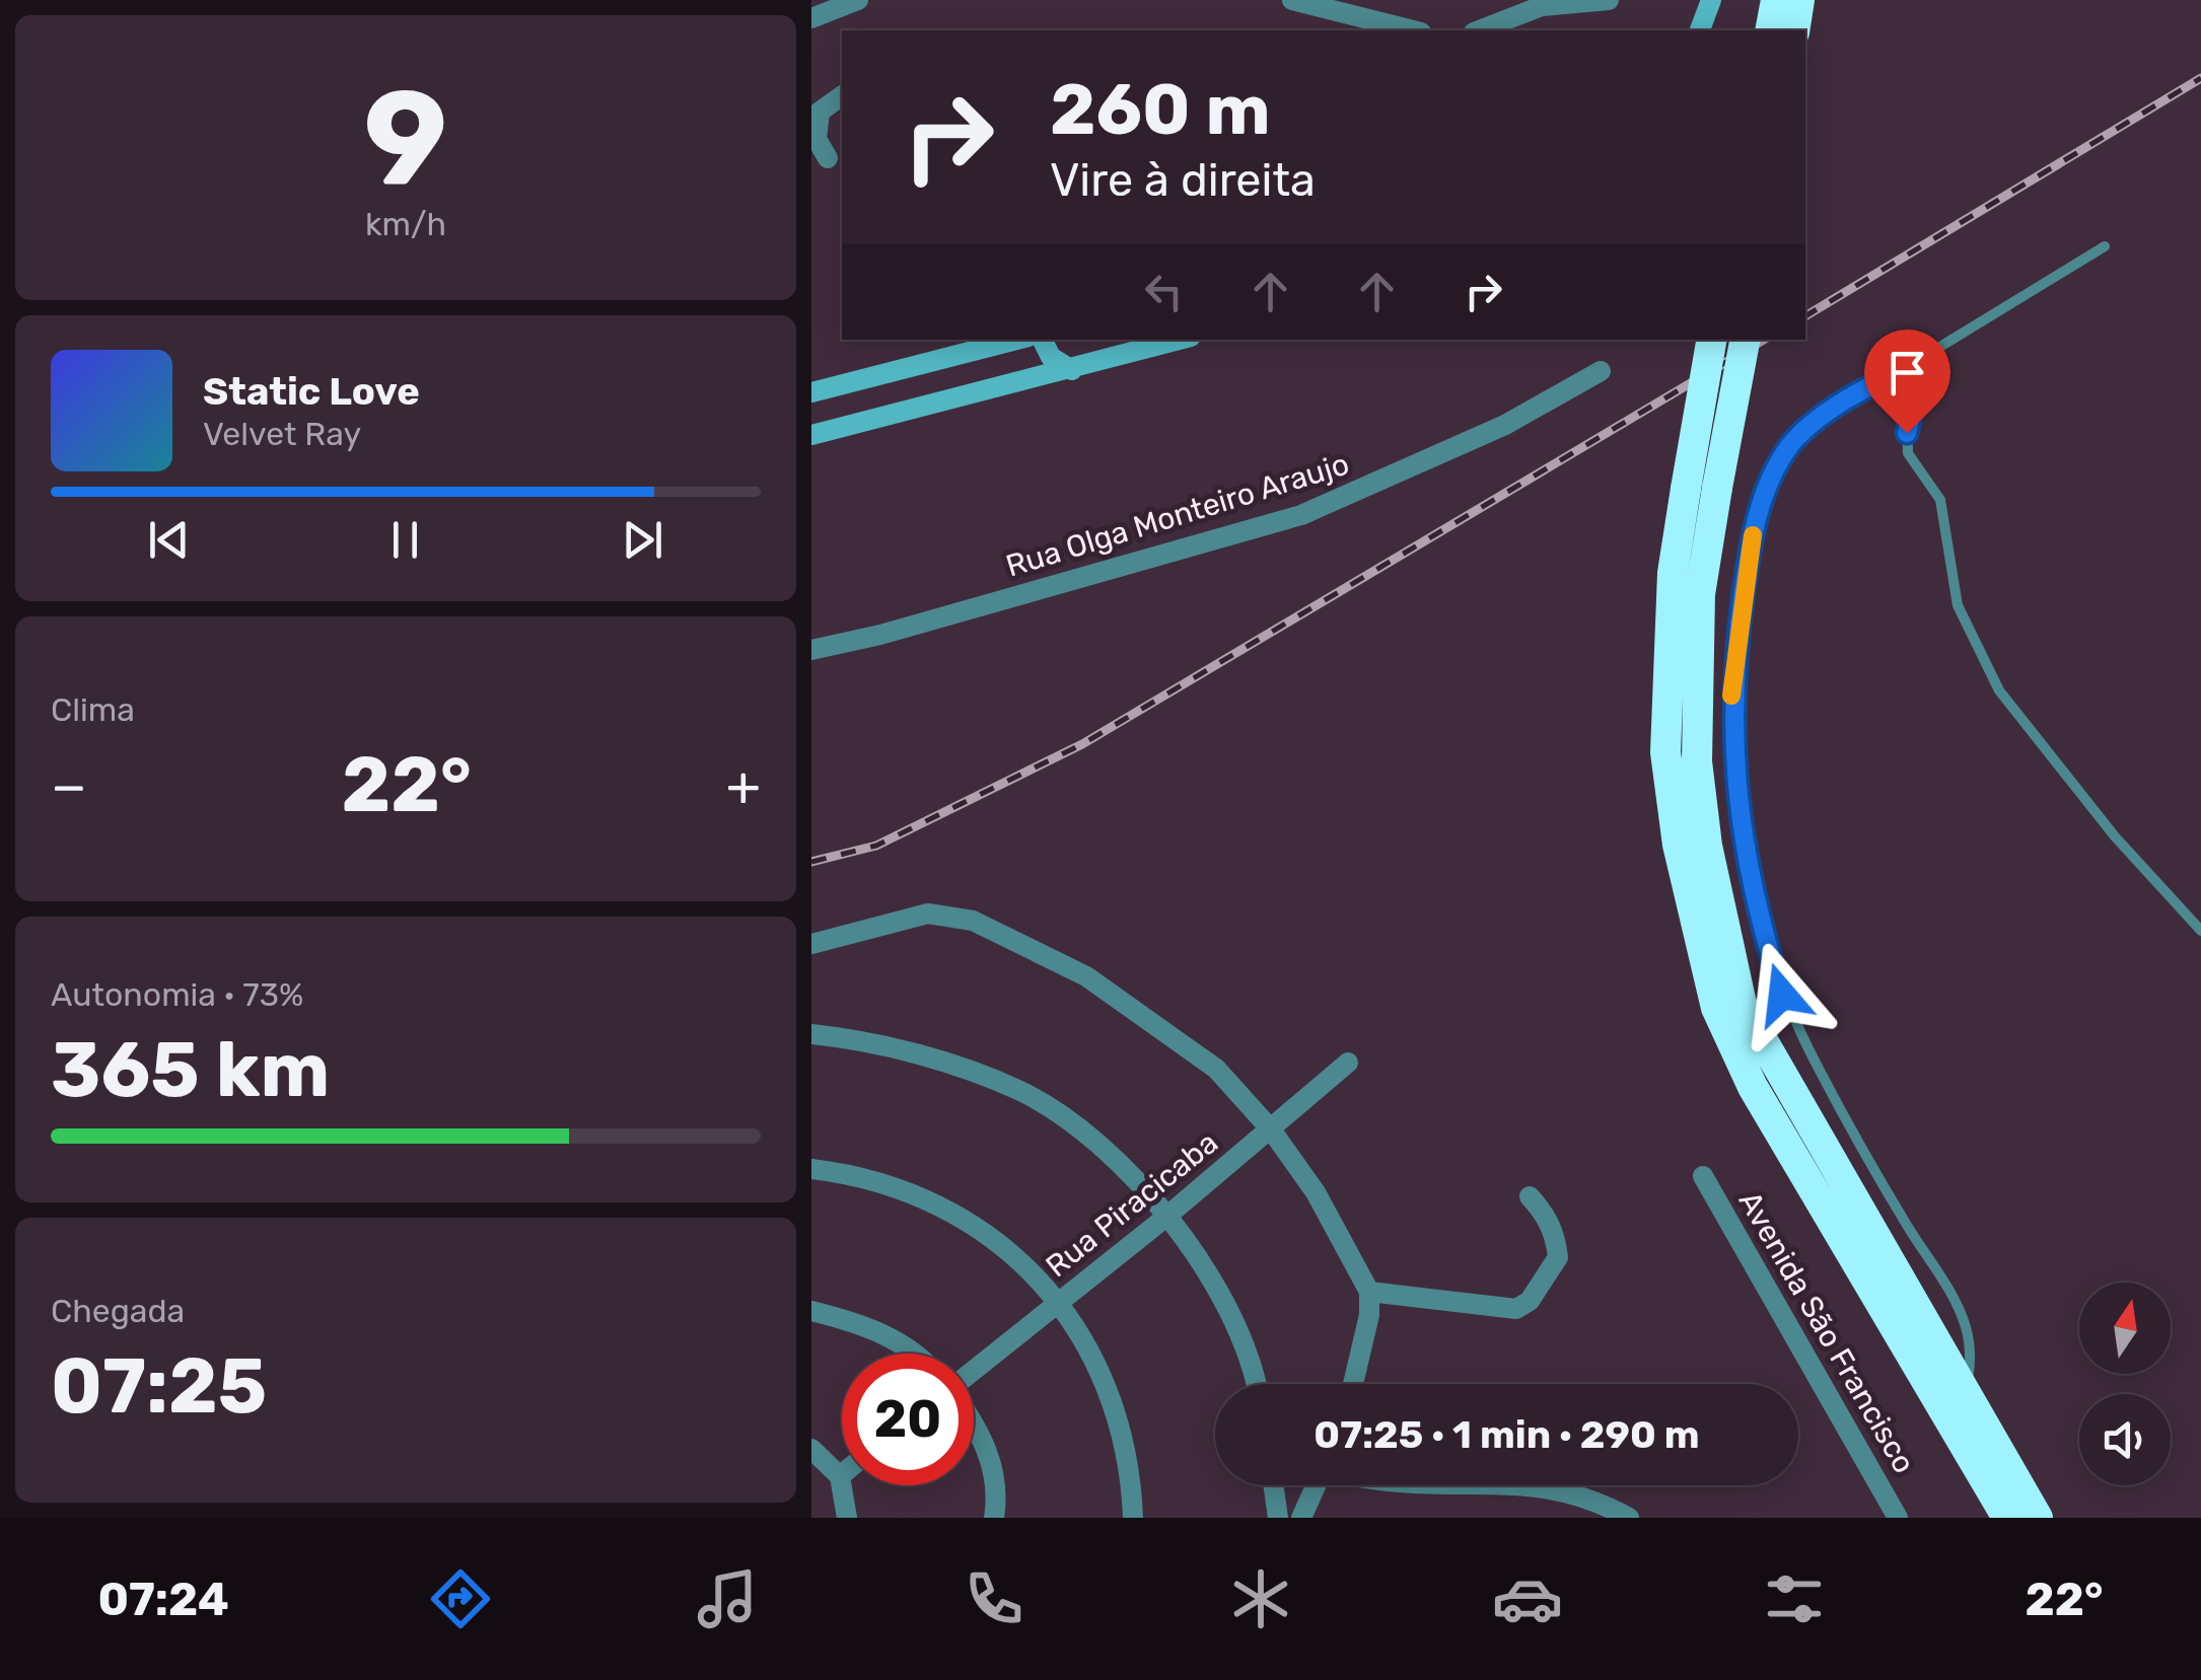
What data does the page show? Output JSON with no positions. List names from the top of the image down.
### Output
{
  "streets": {
    "street": ["Rua Olga Monteiro Araujo", "Rua Piracicaba", "Avenida São Francisco"]
  },
  "north": "top",
  "page": {
    "tile": [
      ["9", "km/h"],
      "Clima",
      ["Autonomia · 73%", "365 km"],
      ["Chegada", "07:25"]
    ],
    "turn": ["260 m", "Vire à direita"],
    "song": ["Static Love", "Velvet Ray"],
    "heat": ["−", "22°", "+"],
    "limit": "20",
    "trip": "07:25 · 1 min · 290 m",
    "tabs": ["07:24", "22°"]
  }
}
